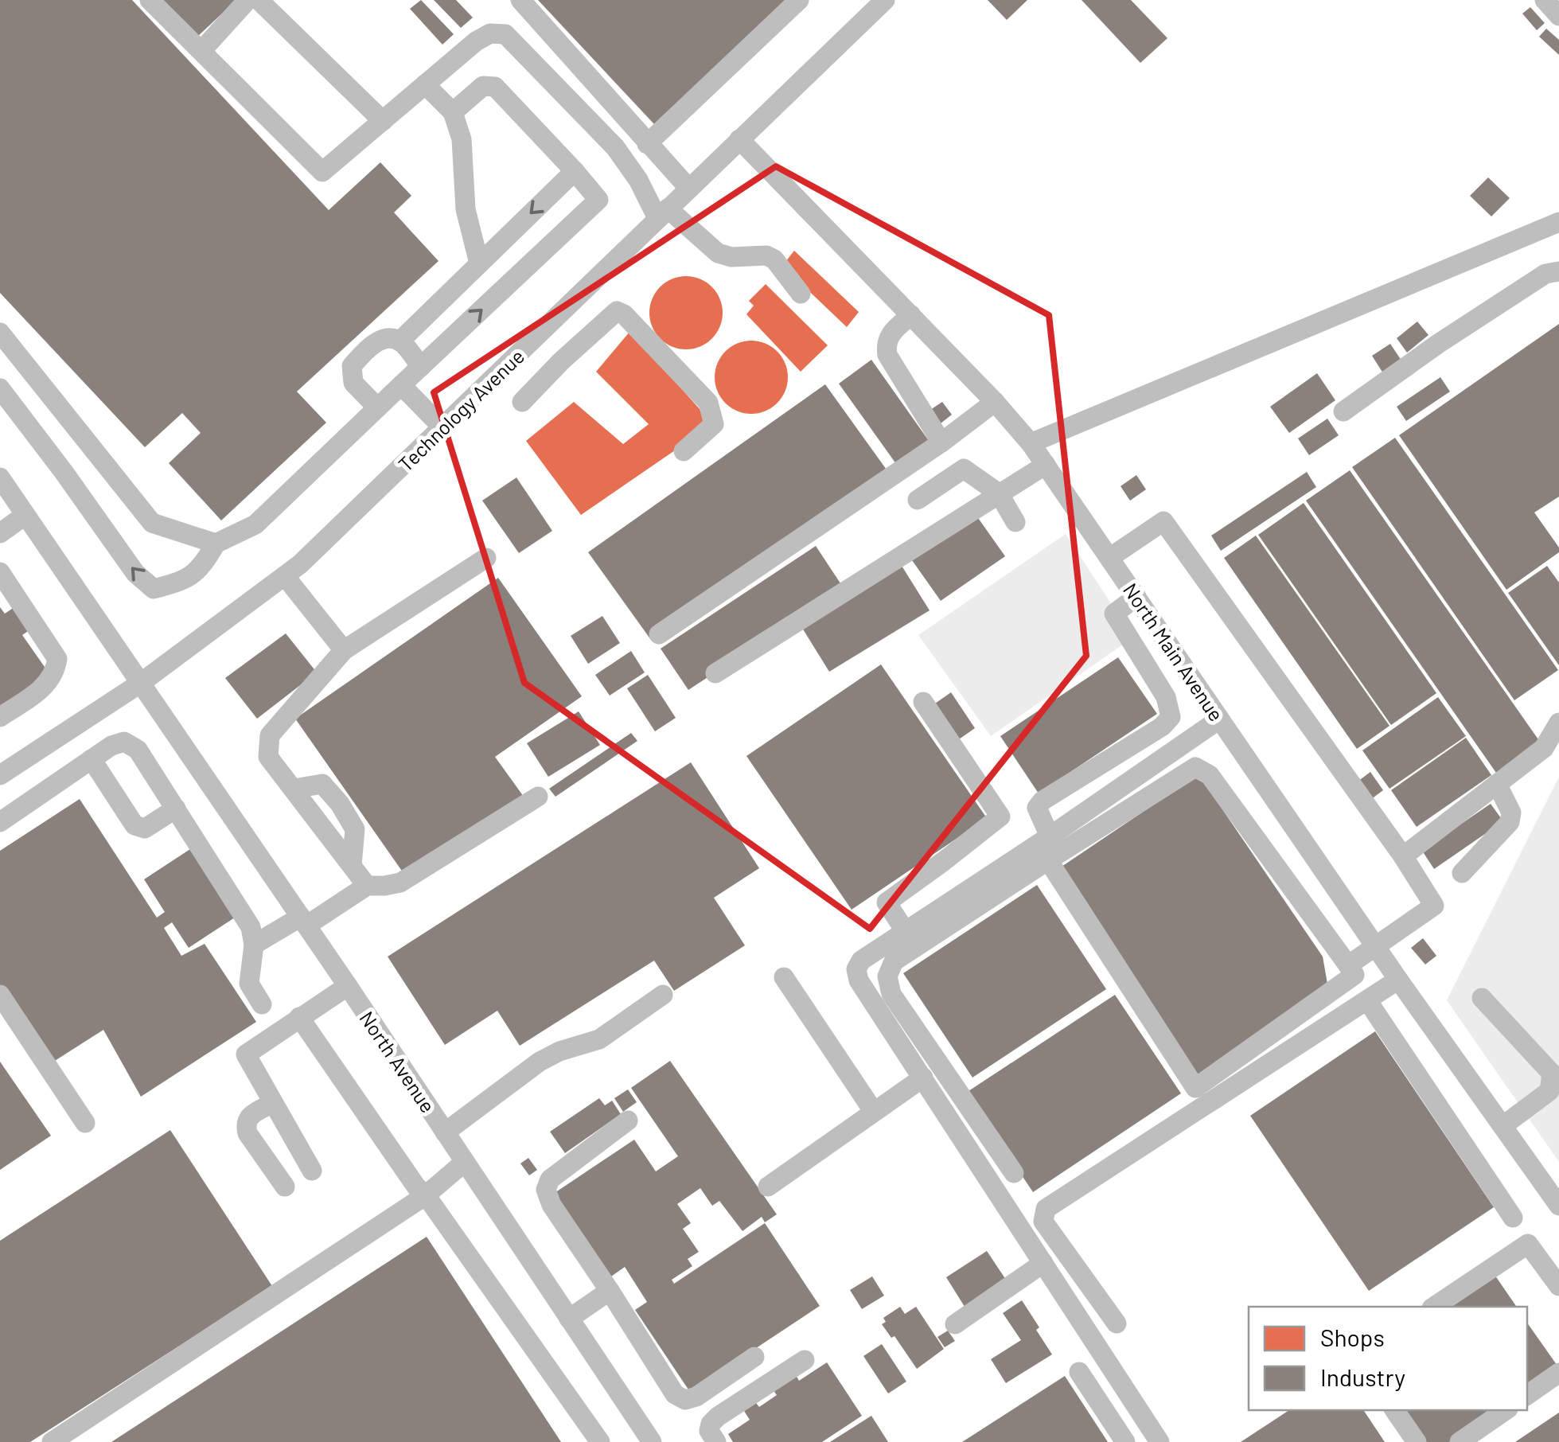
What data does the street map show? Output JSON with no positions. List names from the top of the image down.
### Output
{
  "streets": {
    "street": ["Technology Avenue", "North Main Avenue", "North Avenue"]
  },
  "crossings": [
    ["Technology Avenue", "North Main Avenue"],
    ["Technology Avenue", "North Avenue"]
  ],
  "legend": ["Shops", "Industry"]
}
